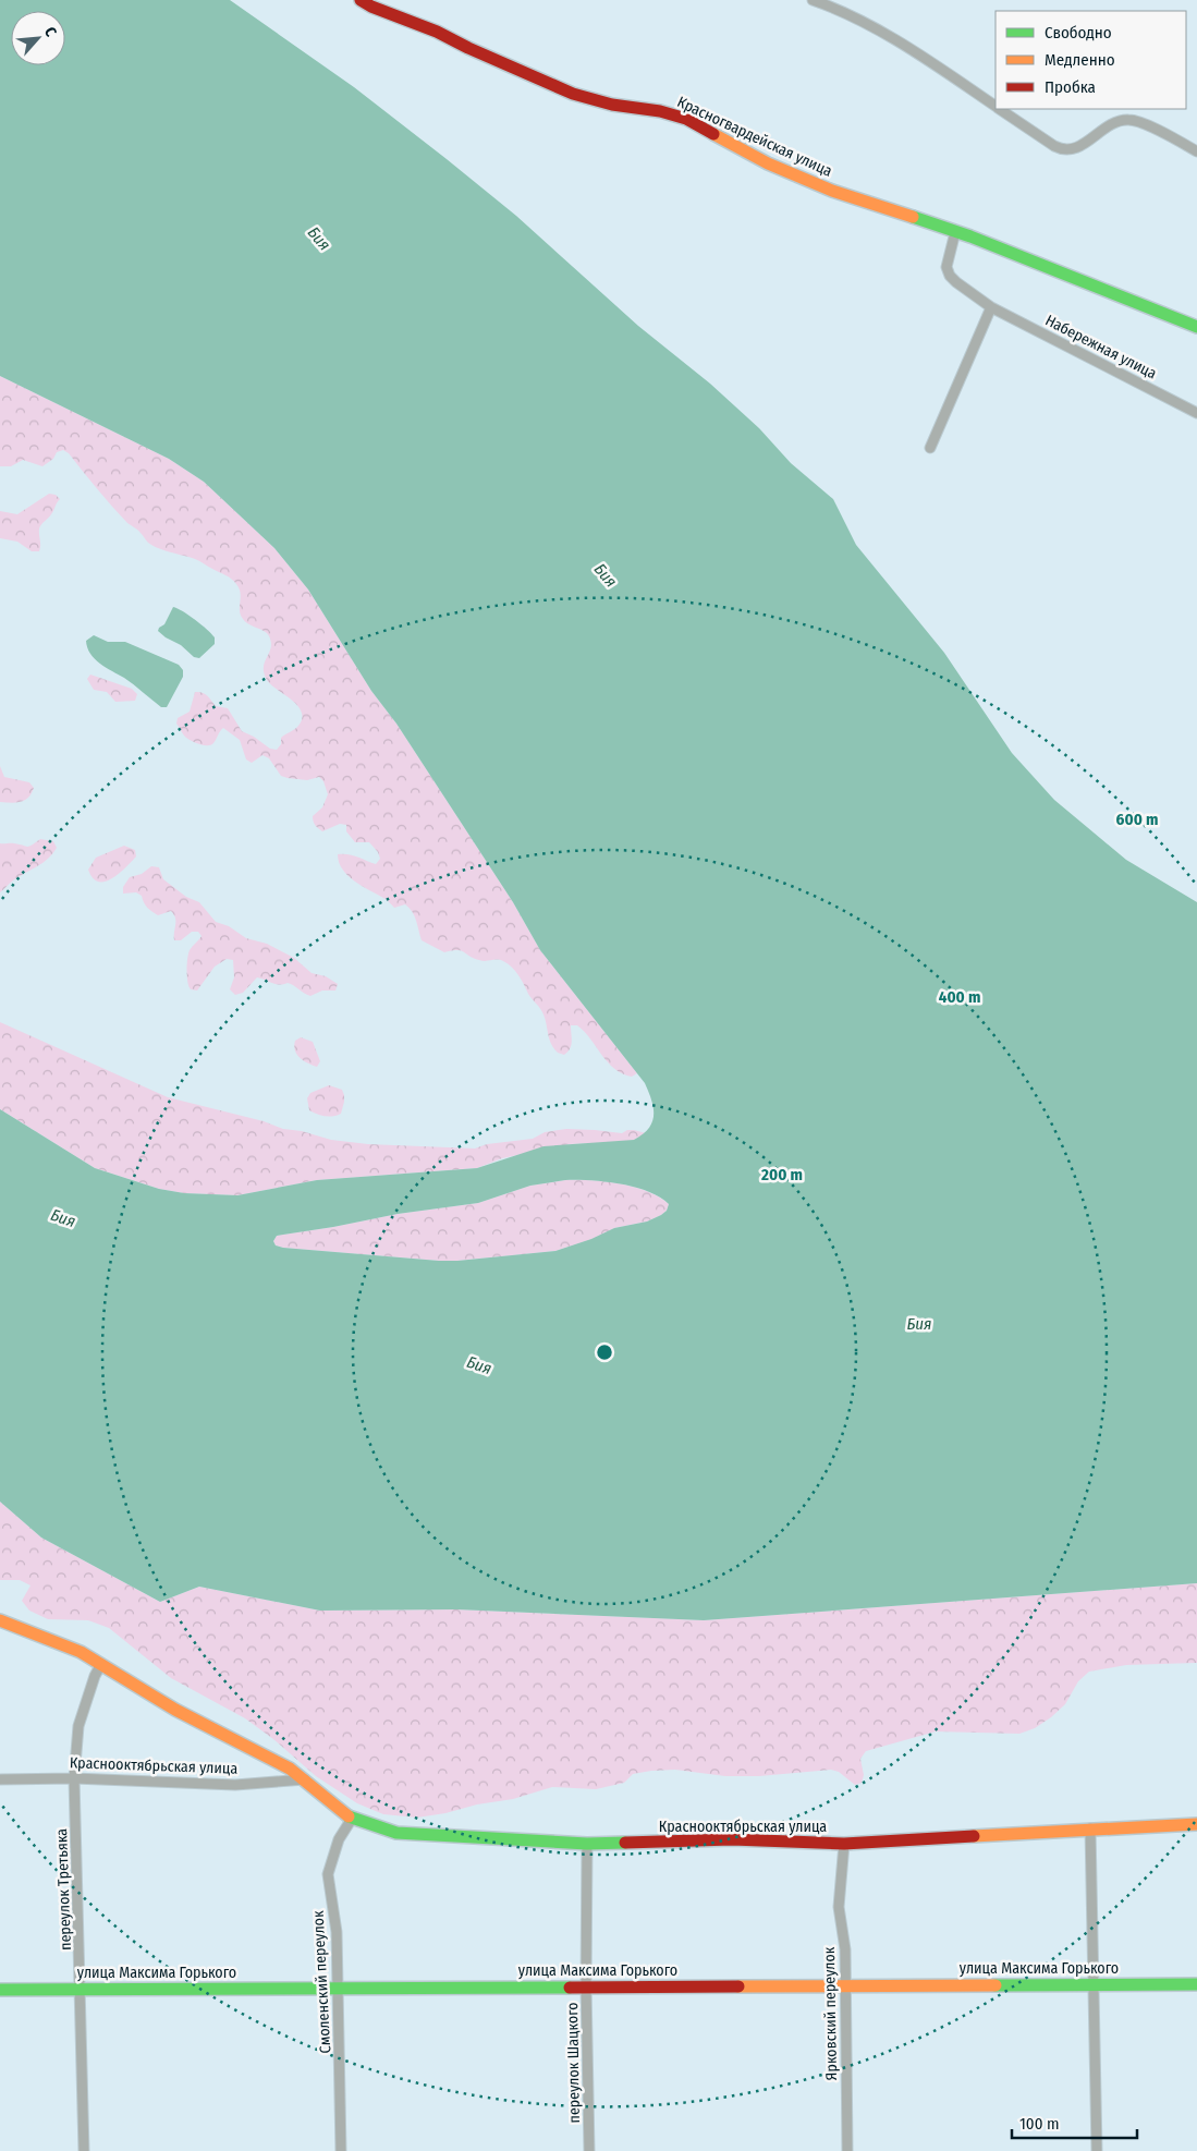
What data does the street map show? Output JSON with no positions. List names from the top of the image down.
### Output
{
  "streets": {
    "street": [
      "Красногвардейская улица",
      "Набережная улица",
      "Краснооктябрьская улица",
      "переулок Третьяка",
      "улица Максима Горького",
      "Смоленский переулок",
      "Ярковский переулок",
      "переулок Шацкого"
    ]
  },
  "crossings": [
    ["Красногвардейская улица", "Набережная улица"],
    ["Краснооктябрьская улица", "переулок Третьяка"],
    ["Краснооктябрьская улица", "Смоленский переулок"],
    ["Краснооктябрьская улица", "Ярковский переулок"],
    ["Краснооктябрьская улица", "переулок Шацкого"],
    ["переулок Третьяка", "улица Максима Горького"],
    ["улица Максима Горького", "Смоленский переулок"],
    ["улица Максима Горького", "Ярковский переулок"],
    ["улица Максима Горького", "переулок Шацкого"]
  ],
  "water": ["Бия"],
  "legend": ["Свободно", "Медленно", "Пробка"],
  "scale_bar": "100 m",
  "north": "top right",
  "rings": ["600 m", "400 m", "200 m"]
}
